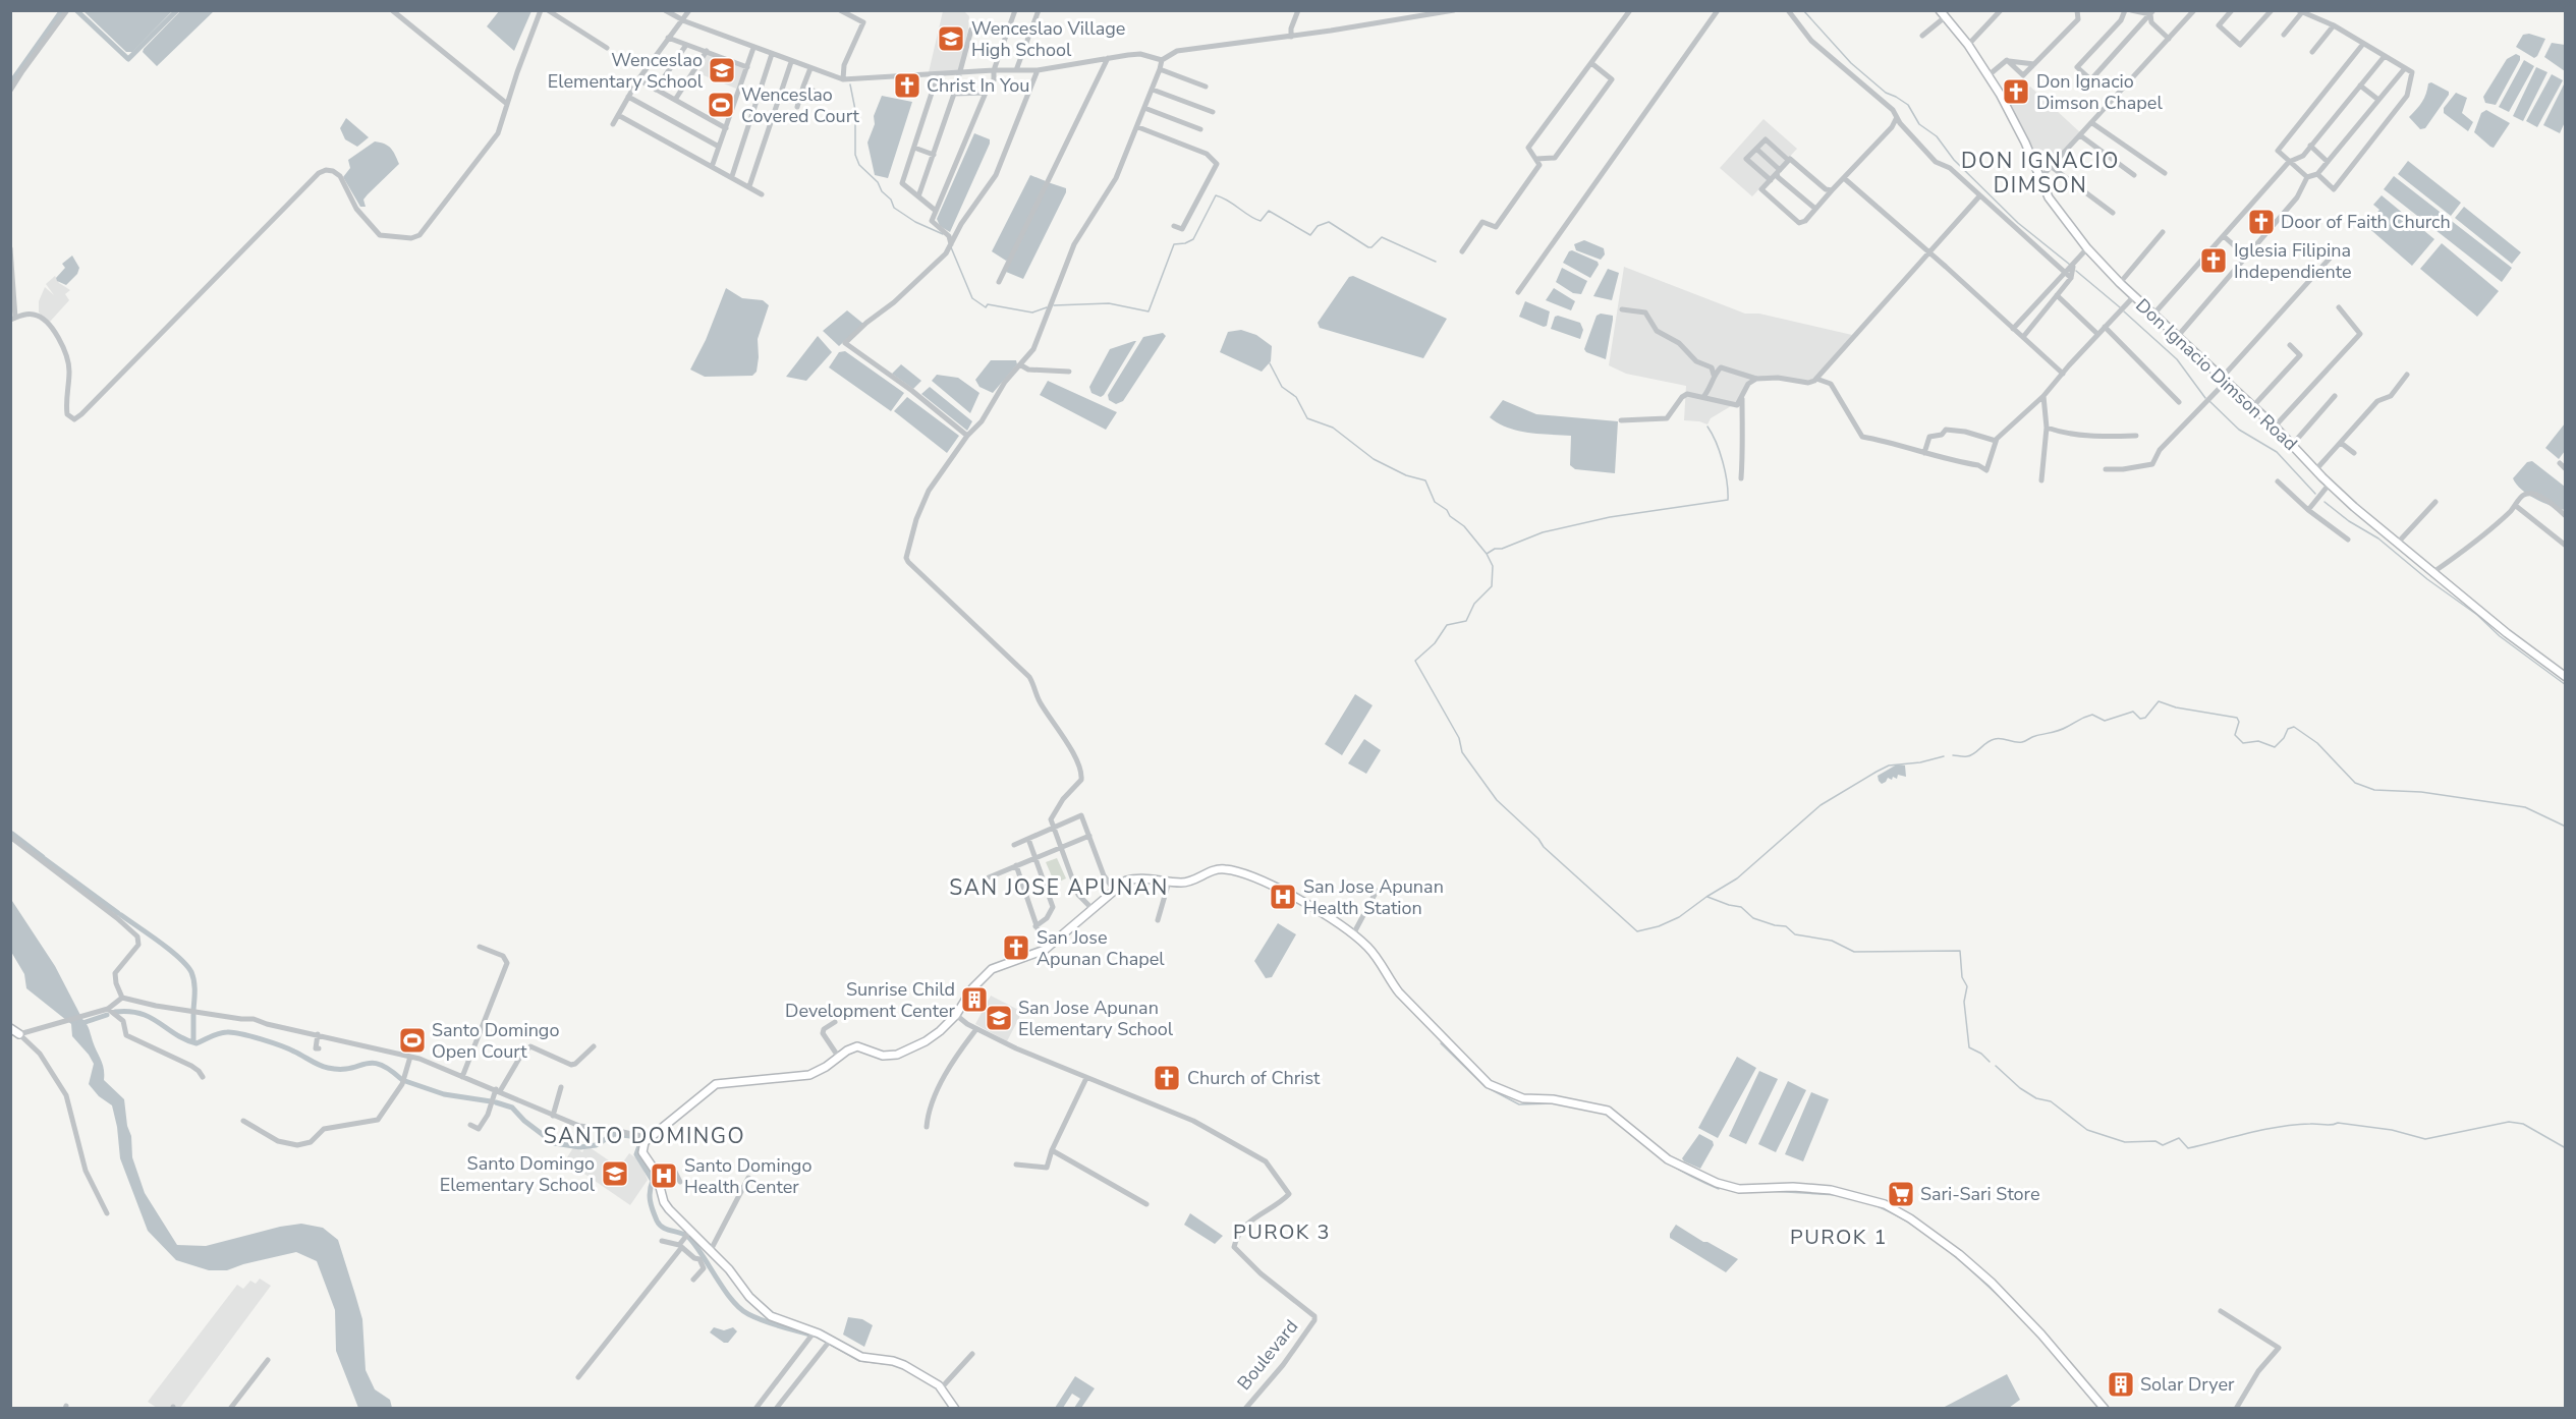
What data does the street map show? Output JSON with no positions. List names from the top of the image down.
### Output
{
  "streets": {
    "street": ["Don Ignacio Dimson Road", "Boulevard"]
  },
  "districts": [
    "DON IGNACIO DIMSON",
    "SAN JOSE APUNAN",
    "SANTO DOMINGO",
    "PUROK 3",
    "PUROK 1"
  ],
  "places": {
    "school or university": [
      "Wenceslao Village High School",
      "Wenceslao Elementary School",
      "San Jose Apunan Elementary School",
      "Santo Domingo Elementary School"
    ],
    "church": [
      "Christ In You",
      "Don Ignacio Dimson Chapel",
      "Door of Faith Church",
      "Iglesia Filipina Independiente",
      "San Jose Apunan Chapel",
      "Church of Christ"
    ],
    "sports": ["Wenceslao Covered Court", "Santo Domingo Open Court"],
    "hospital": ["San Jose Apunan Health Station", "Santo Domingo Health Center"],
    "building": ["Sunrise Child Development Center", "Solar Dryer"],
    "supermarket": ["Sari-Sari Store"]
  }
}
